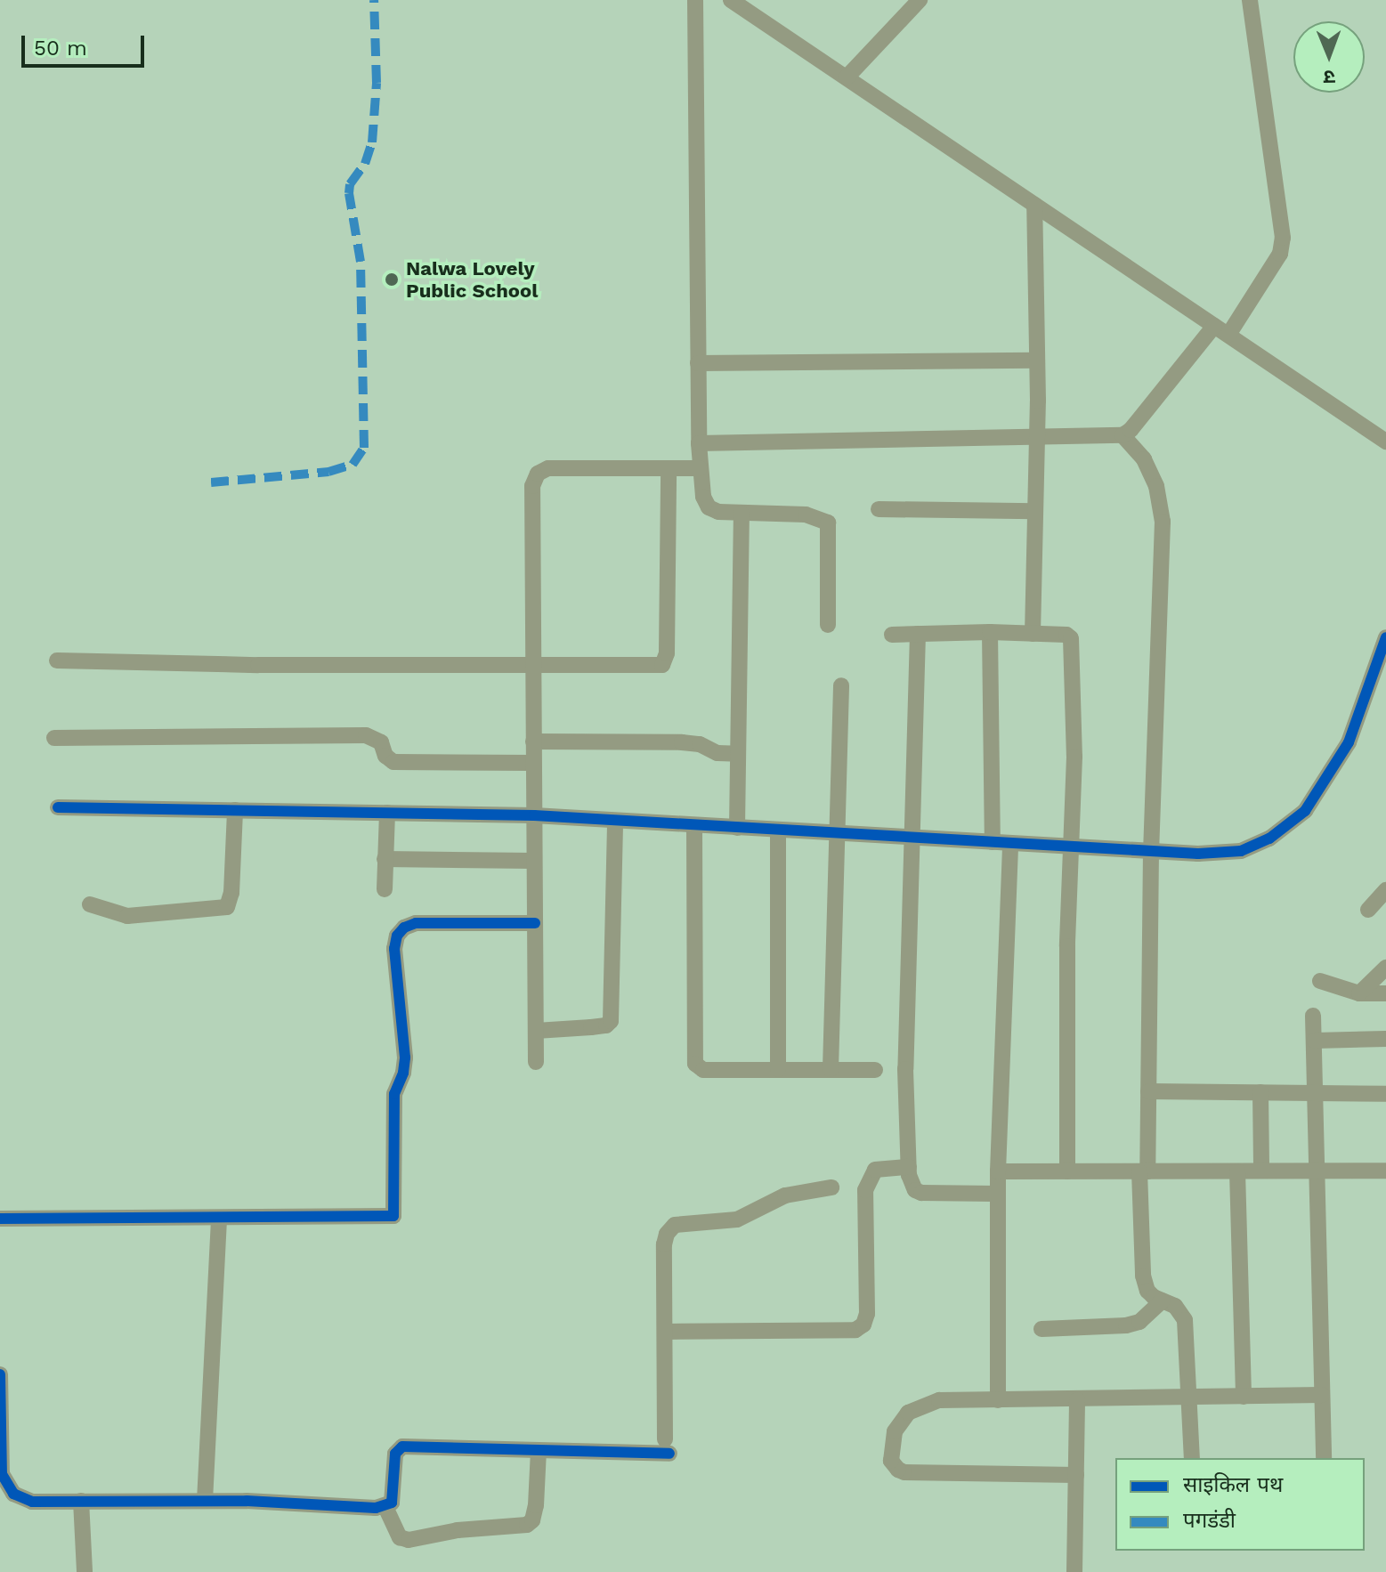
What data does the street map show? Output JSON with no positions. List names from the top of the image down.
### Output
{
  "places": ["Nalwa Lovely Public School"],
  "legend": ["साइकिल पथ", "पगडंडी"],
  "scale_bar": "50 m",
  "north": "bottom"
}
